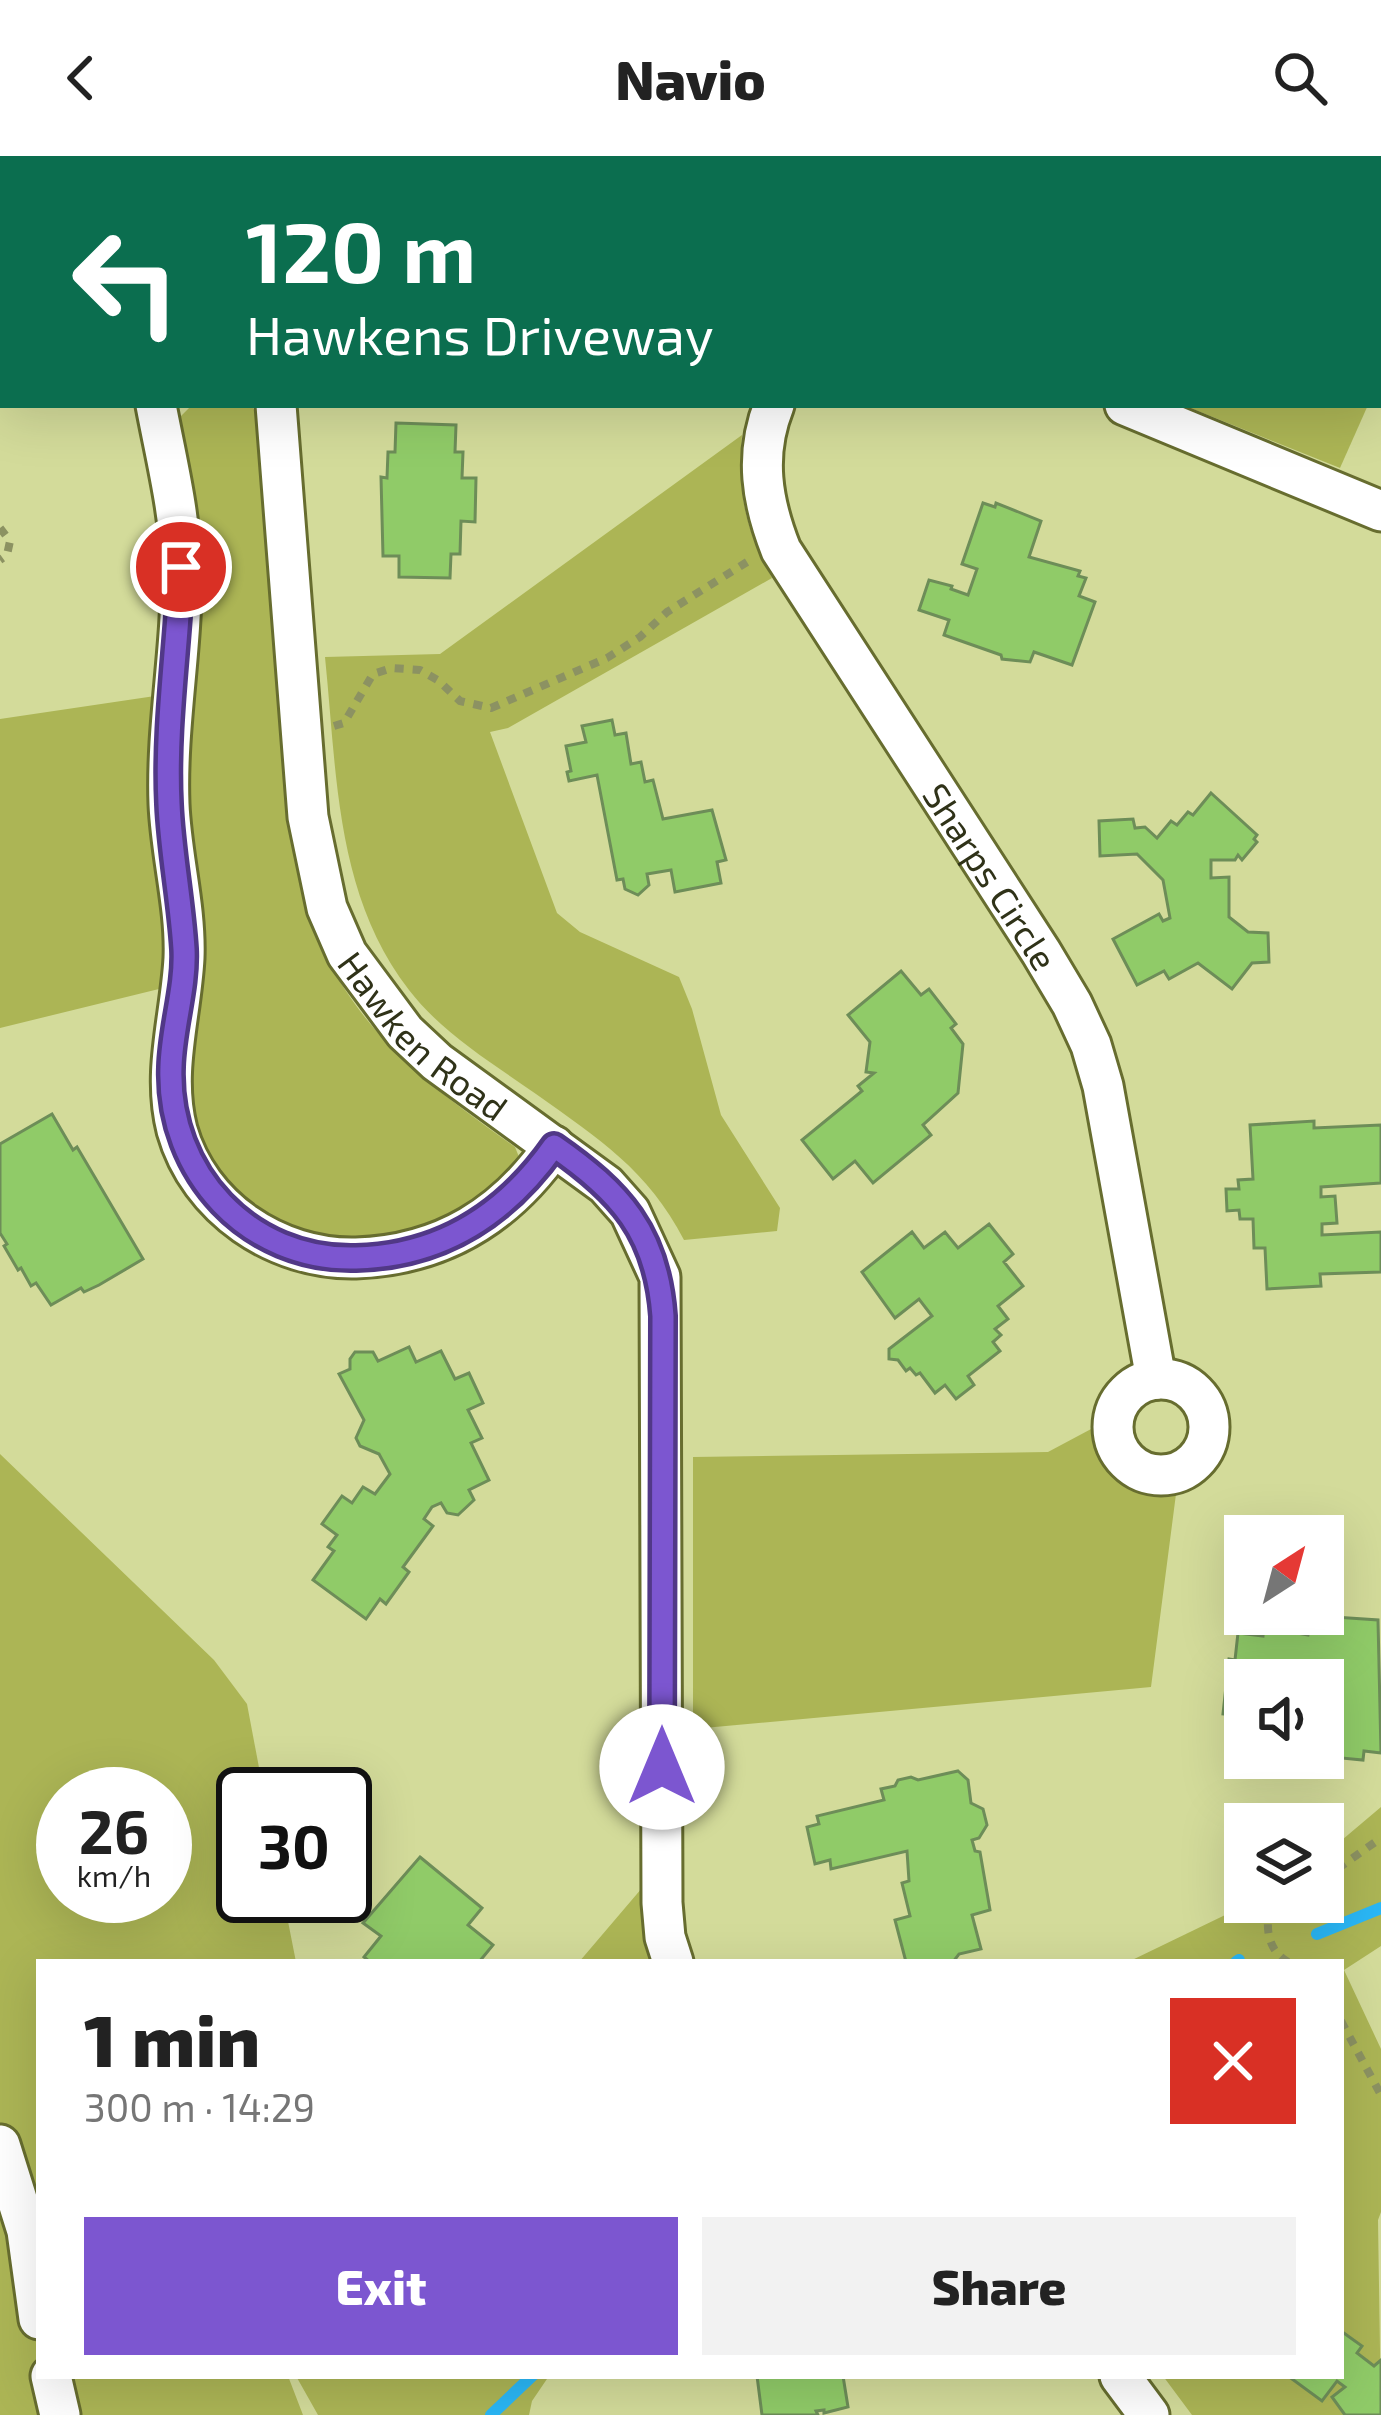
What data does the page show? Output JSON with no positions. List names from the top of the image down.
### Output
{
  "streets": {
    "street": ["Sharps Circle", "Hawken Road"]
  },
  "north": "top right",
  "page": {
    "header": "Navio",
    "turn": ["120 m", "Hawkens Driveway"],
    "speed": "26 km/h",
    "limit": "30",
    "heading": ["1 min", "300 m · 14:29"],
    "buttons": ["Exit", "Share"]
  }
}
